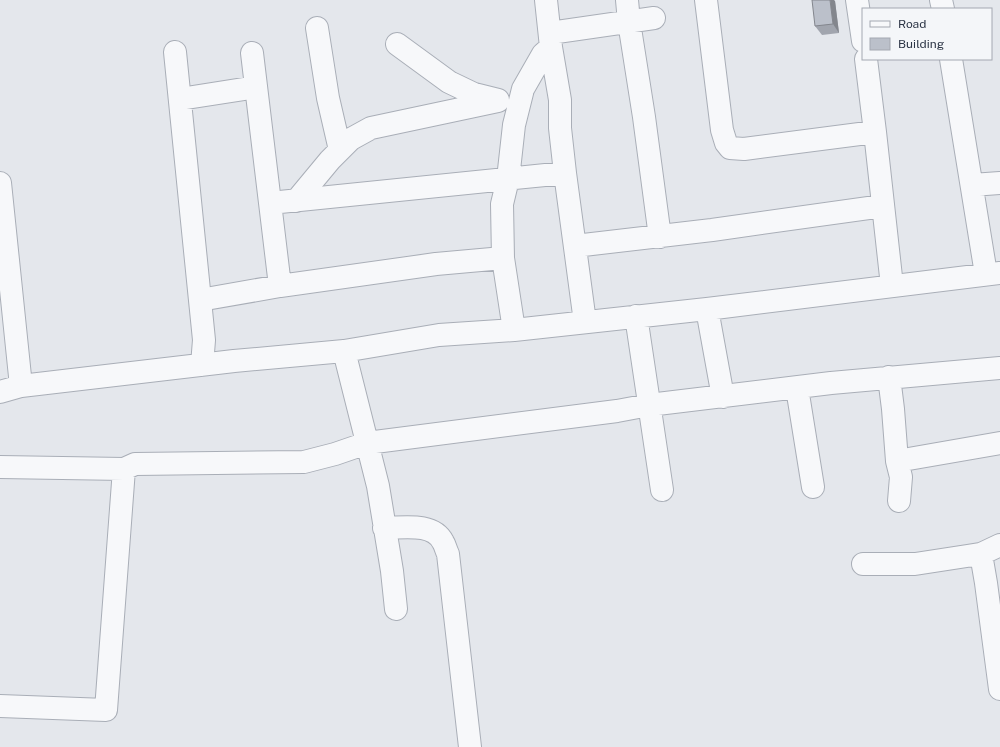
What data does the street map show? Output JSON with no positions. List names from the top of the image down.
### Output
{
  "legend": ["Road", "Building"]
}
